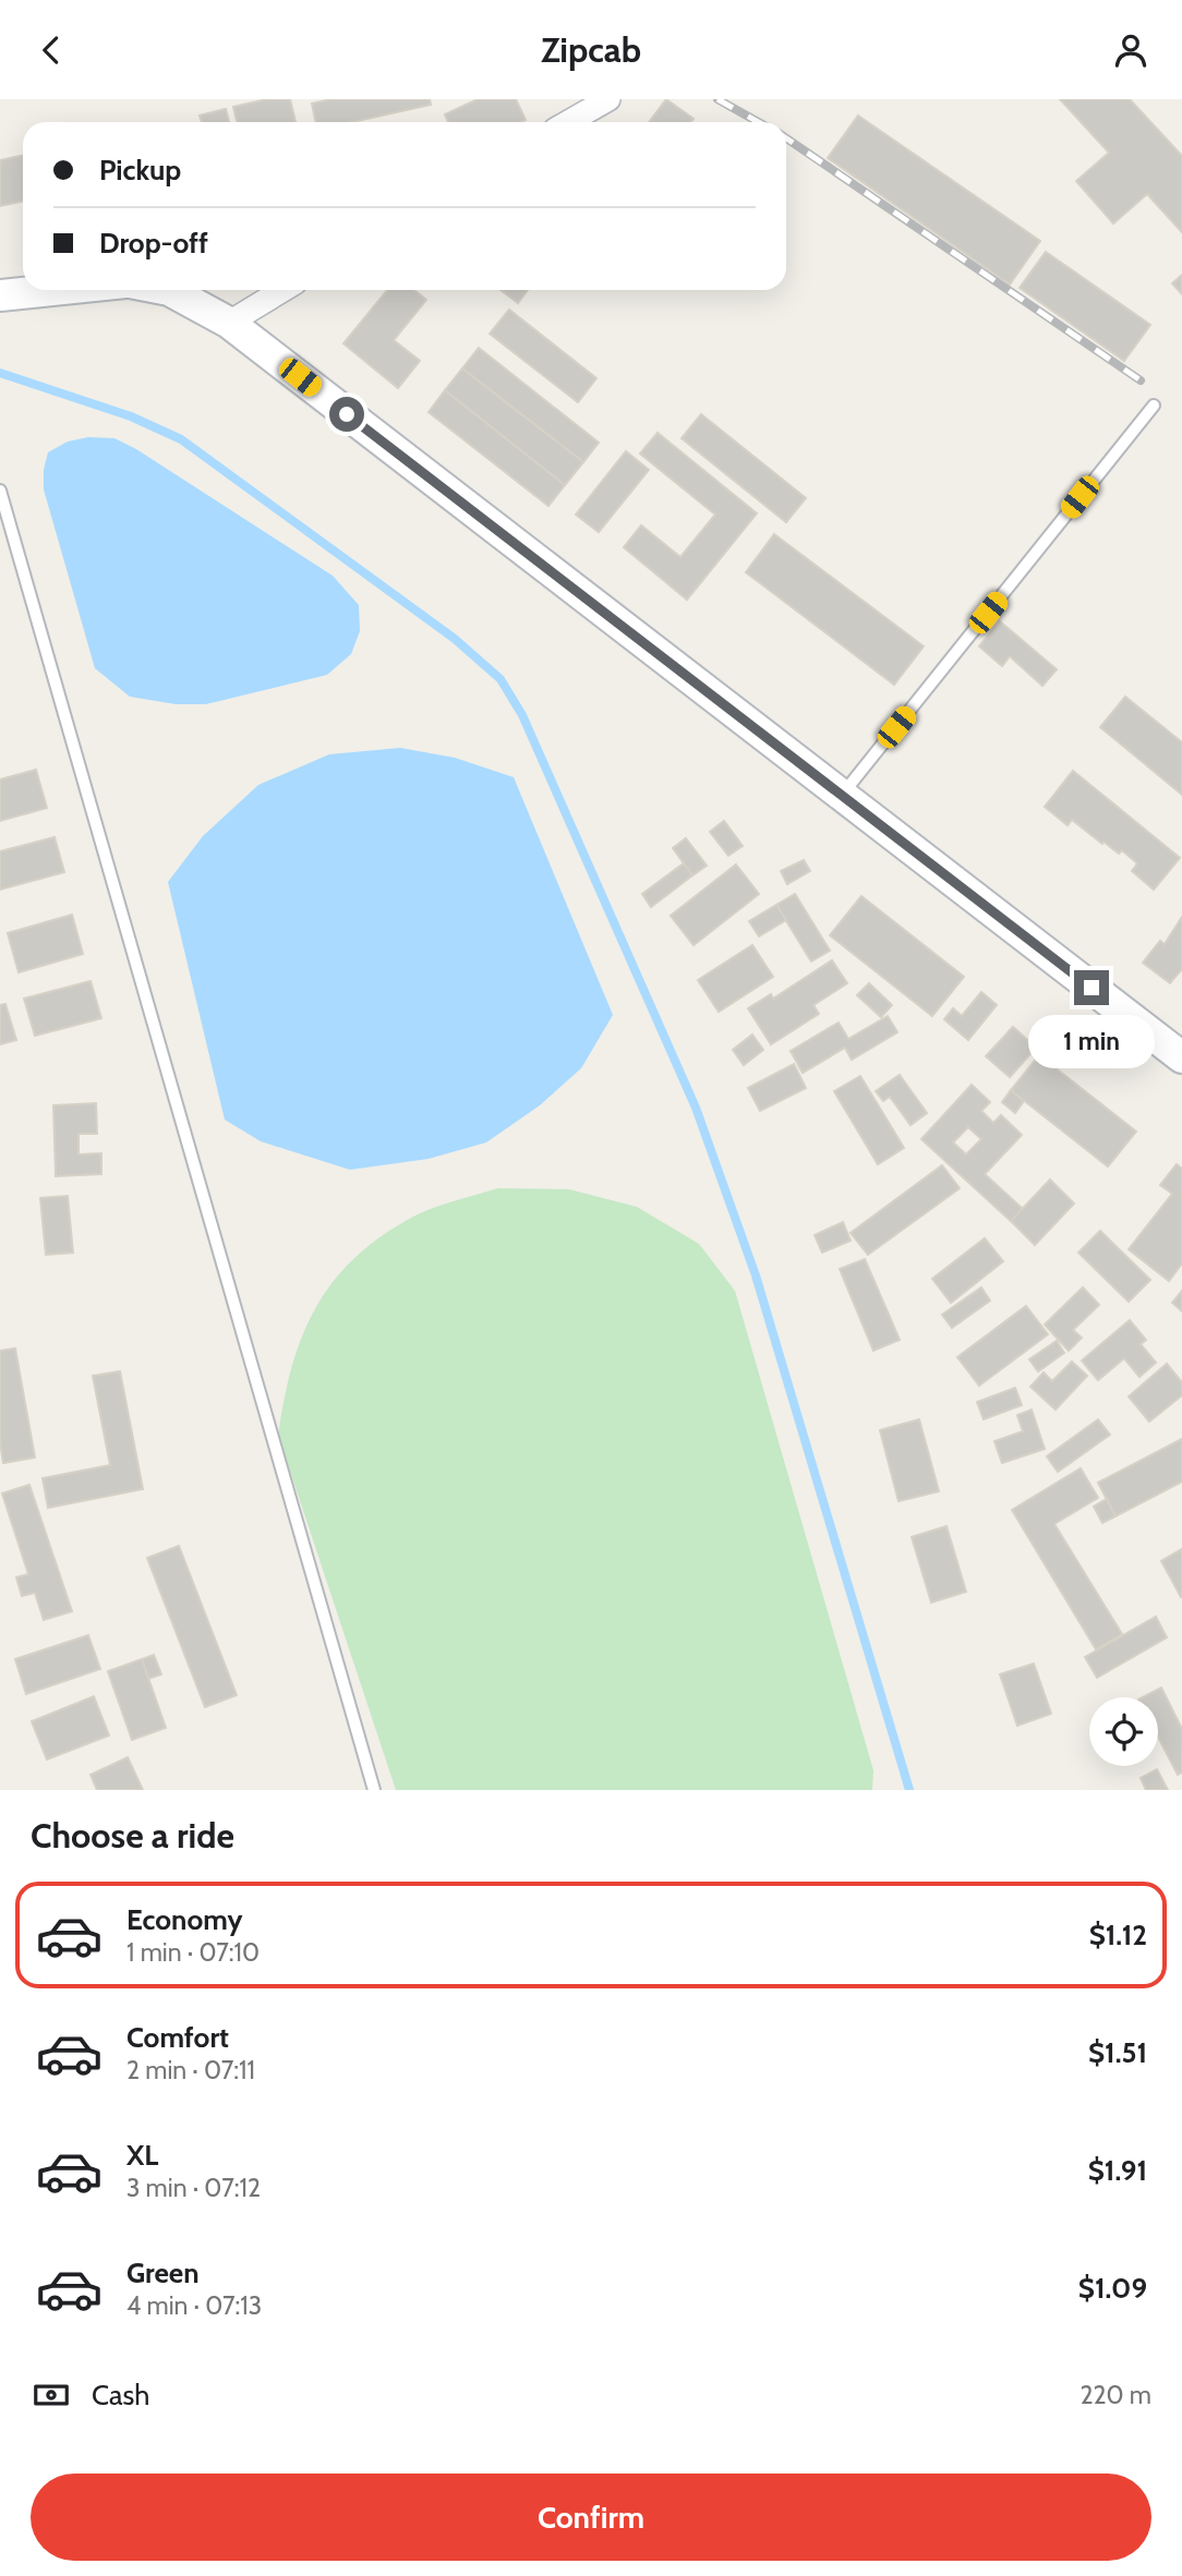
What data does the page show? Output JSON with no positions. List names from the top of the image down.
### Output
{
  "page": {
    "header": "Zipcab",
    "banner": ["Pickup", "Drop-off"],
    "bubble": "1 min",
    "heading": "Choose a ride",
    "list": [
      {
        "name": "Economy",
        "note": "1 min · 07:10",
        "value": "$1.12"
      },
      {
        "name": "Comfort",
        "note": "2 min · 07:11",
        "value": "$1.51"
      },
      {
        "name": "XL",
        "note": "3 min · 07:12",
        "value": "$1.91"
      },
      {
        "name": "Green",
        "note": "4 min · 07:13",
        "value": "$1.09"
      }
    ],
    "pay": ["Cash", "220 m"],
    "buttons": "Confirm"
  }
}
